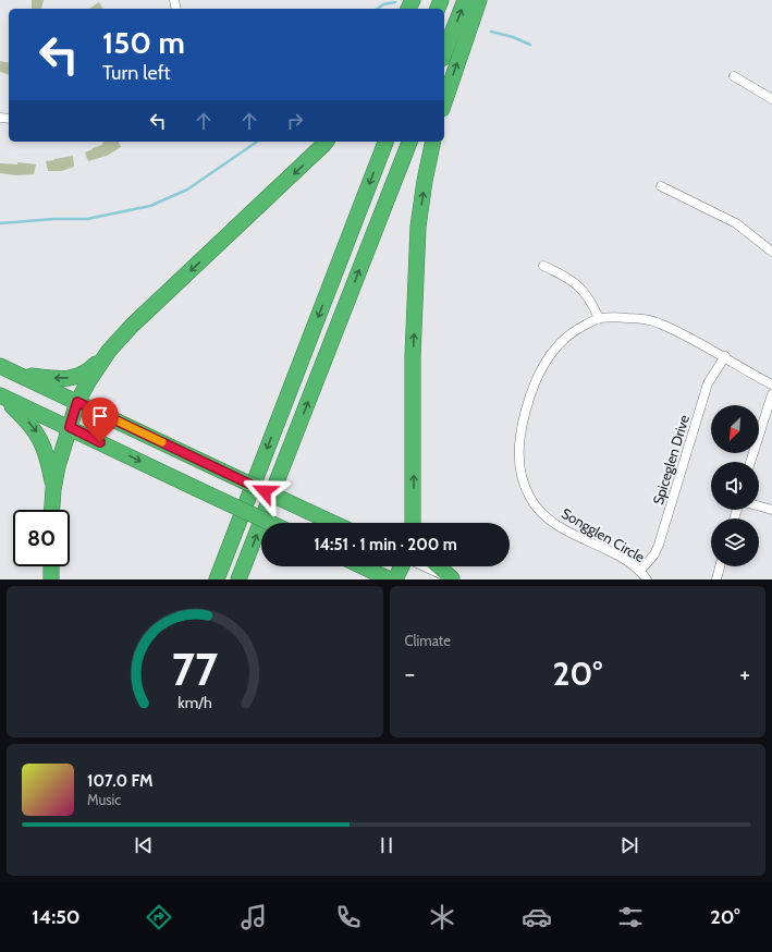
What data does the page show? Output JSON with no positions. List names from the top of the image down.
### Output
{
  "streets": {
    "street": ["Spiceglen Drive", "Songglen Circle"]
  },
  "crossings": [
    ["Spiceglen Drive", "Songglen Circle"]
  ],
  "north": "bottom left",
  "page": {
    "turn": ["150 m", "Turn left"],
    "limit": "80",
    "trip": "14:51 · 1 min · 200 m",
    "tile": "Climate",
    "heat": ["−", "20°", "+"],
    "song": ["107.0 FM", "Music"],
    "tabs": ["14:50", "20°"],
    "gauge": ["77", "km/h"]
  }
}
